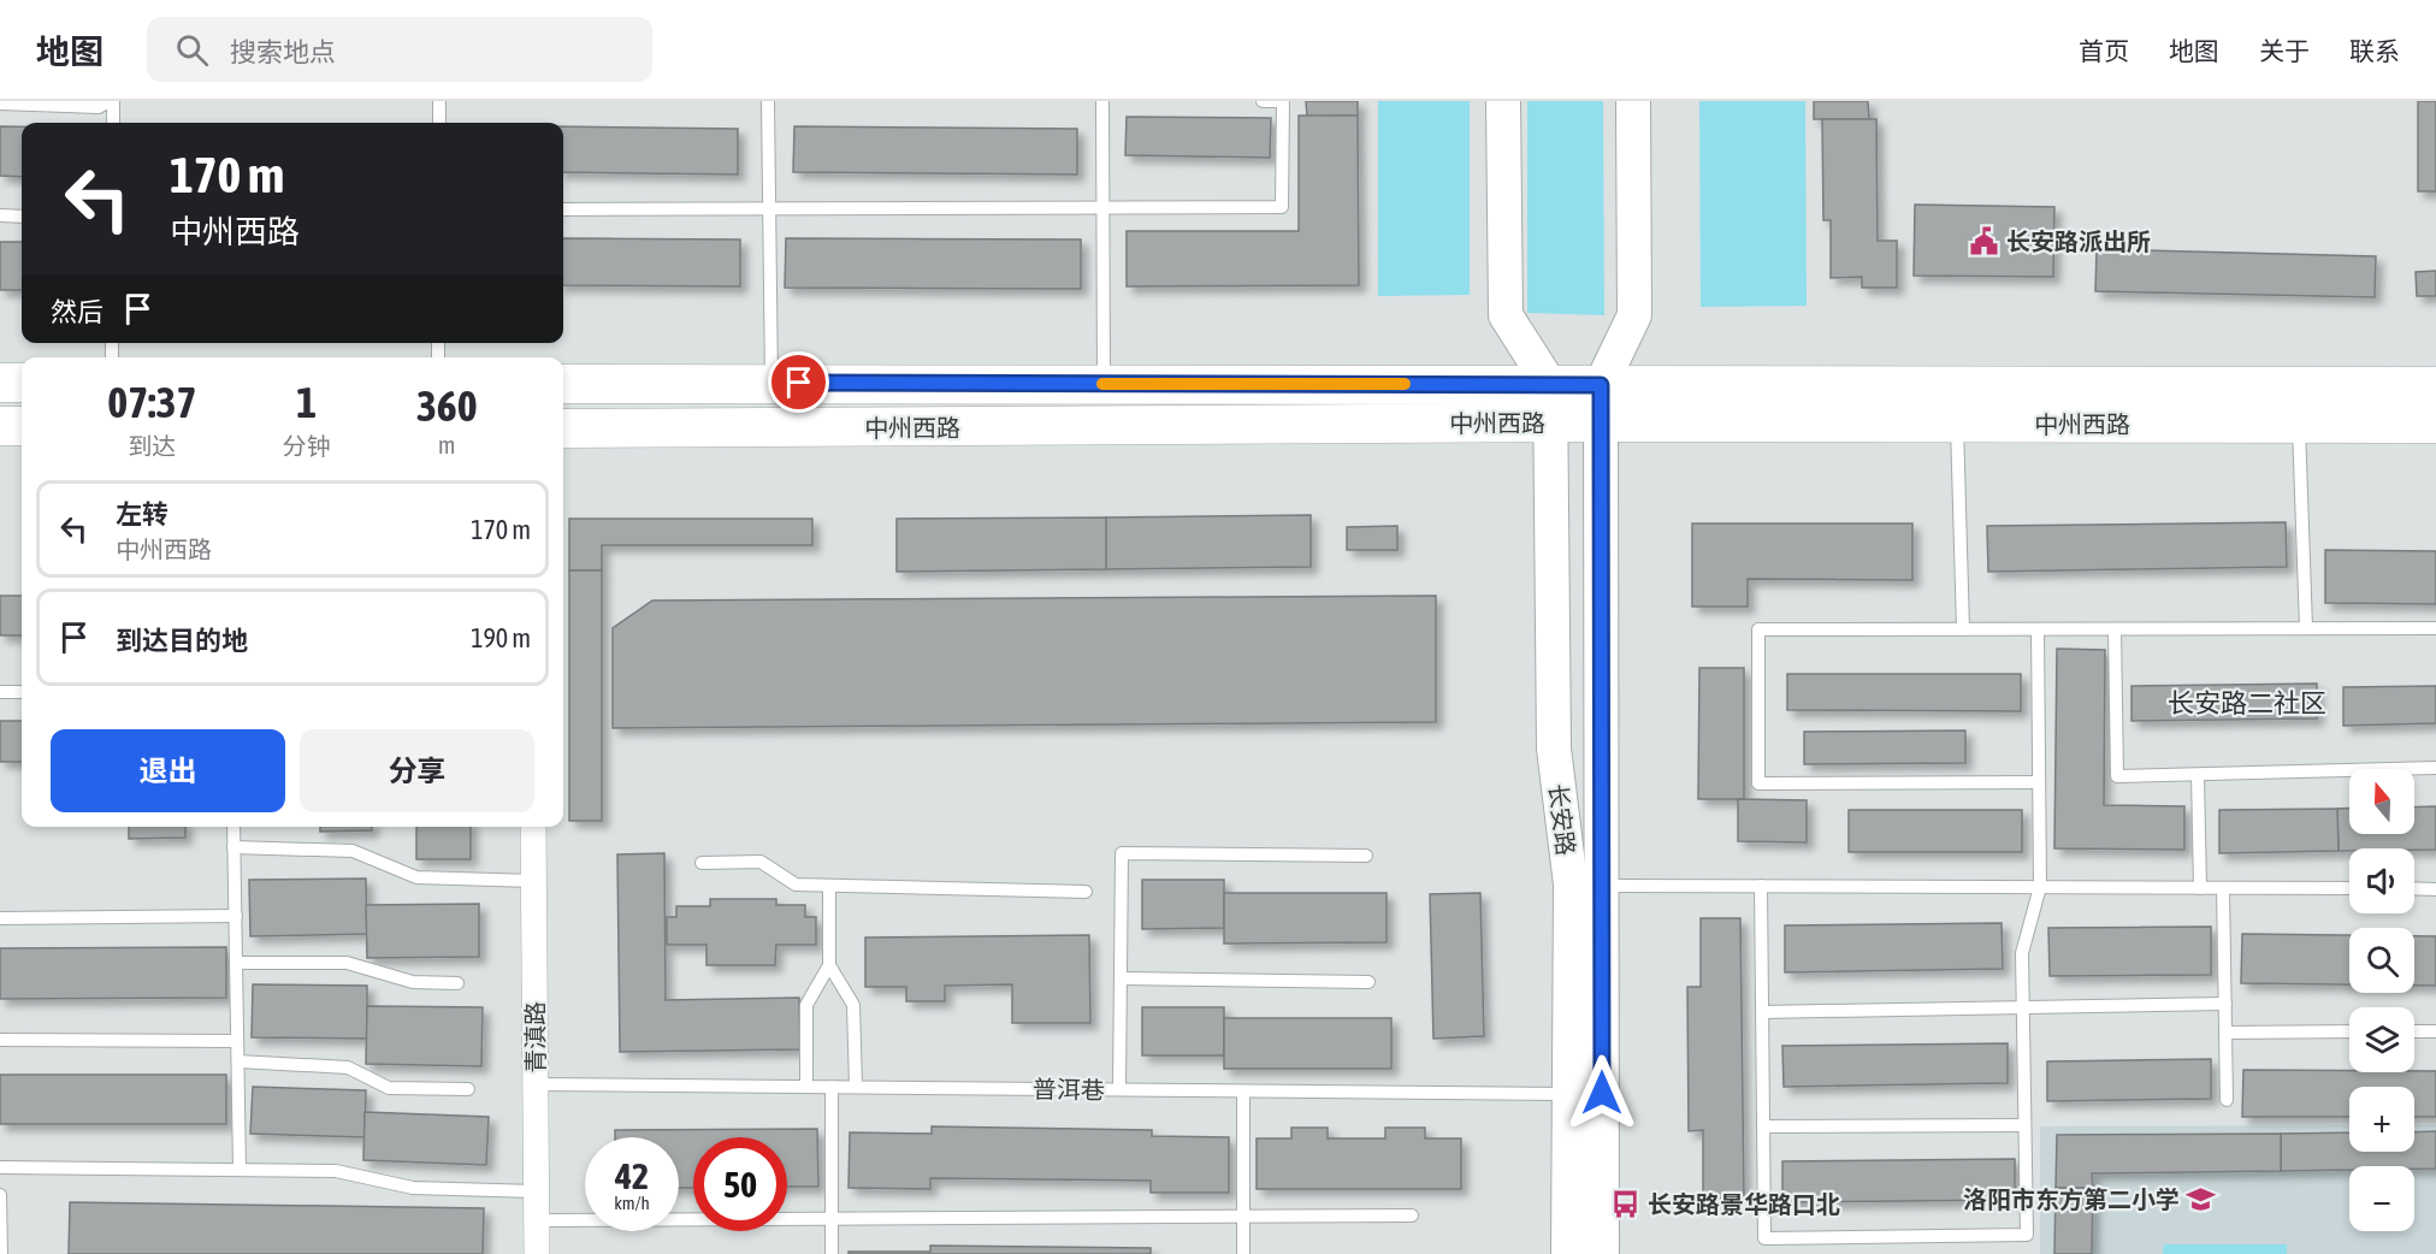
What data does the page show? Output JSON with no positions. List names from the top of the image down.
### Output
{
  "streets": {
    "main road": ["中州西路", "长安路"],
    "street": ["青滇路"],
    "lane": ["普洱巷"]
  },
  "crossings": [
    ["中州西路", "长安路"],
    ["长安路", "普洱巷"],
    ["青滇路", "普洱巷"]
  ],
  "districts": ["长安路二社区"],
  "places": {
    "public building": ["长安路派出所"],
    "school or university": ["洛阳市东方第二小学"],
    "bus stop": ["长安路景华路口北"]
  },
  "north": "top",
  "page": {
    "header": "地图",
    "search": "搜索地点",
    "nav": [
      "首页",
      "地图",
      "关于",
      "联系"
    ],
    "turn": ["170 m", "中州西路"],
    "then": "然后",
    "eta": [
      "07:37",
      "到达",
      "1",
      "分钟",
      "360",
      "m"
    ],
    "list": [
      {
        "name": "左转",
        "note": "中州西路",
        "value": "170 m"
      },
      {
        "name": "到达目的地",
        "value": "190 m"
      }
    ],
    "buttons": ["退出", "分享"],
    "map_buttons": ["+", "−"],
    "speed": "42 km/h",
    "limit": "50"
  }
}
